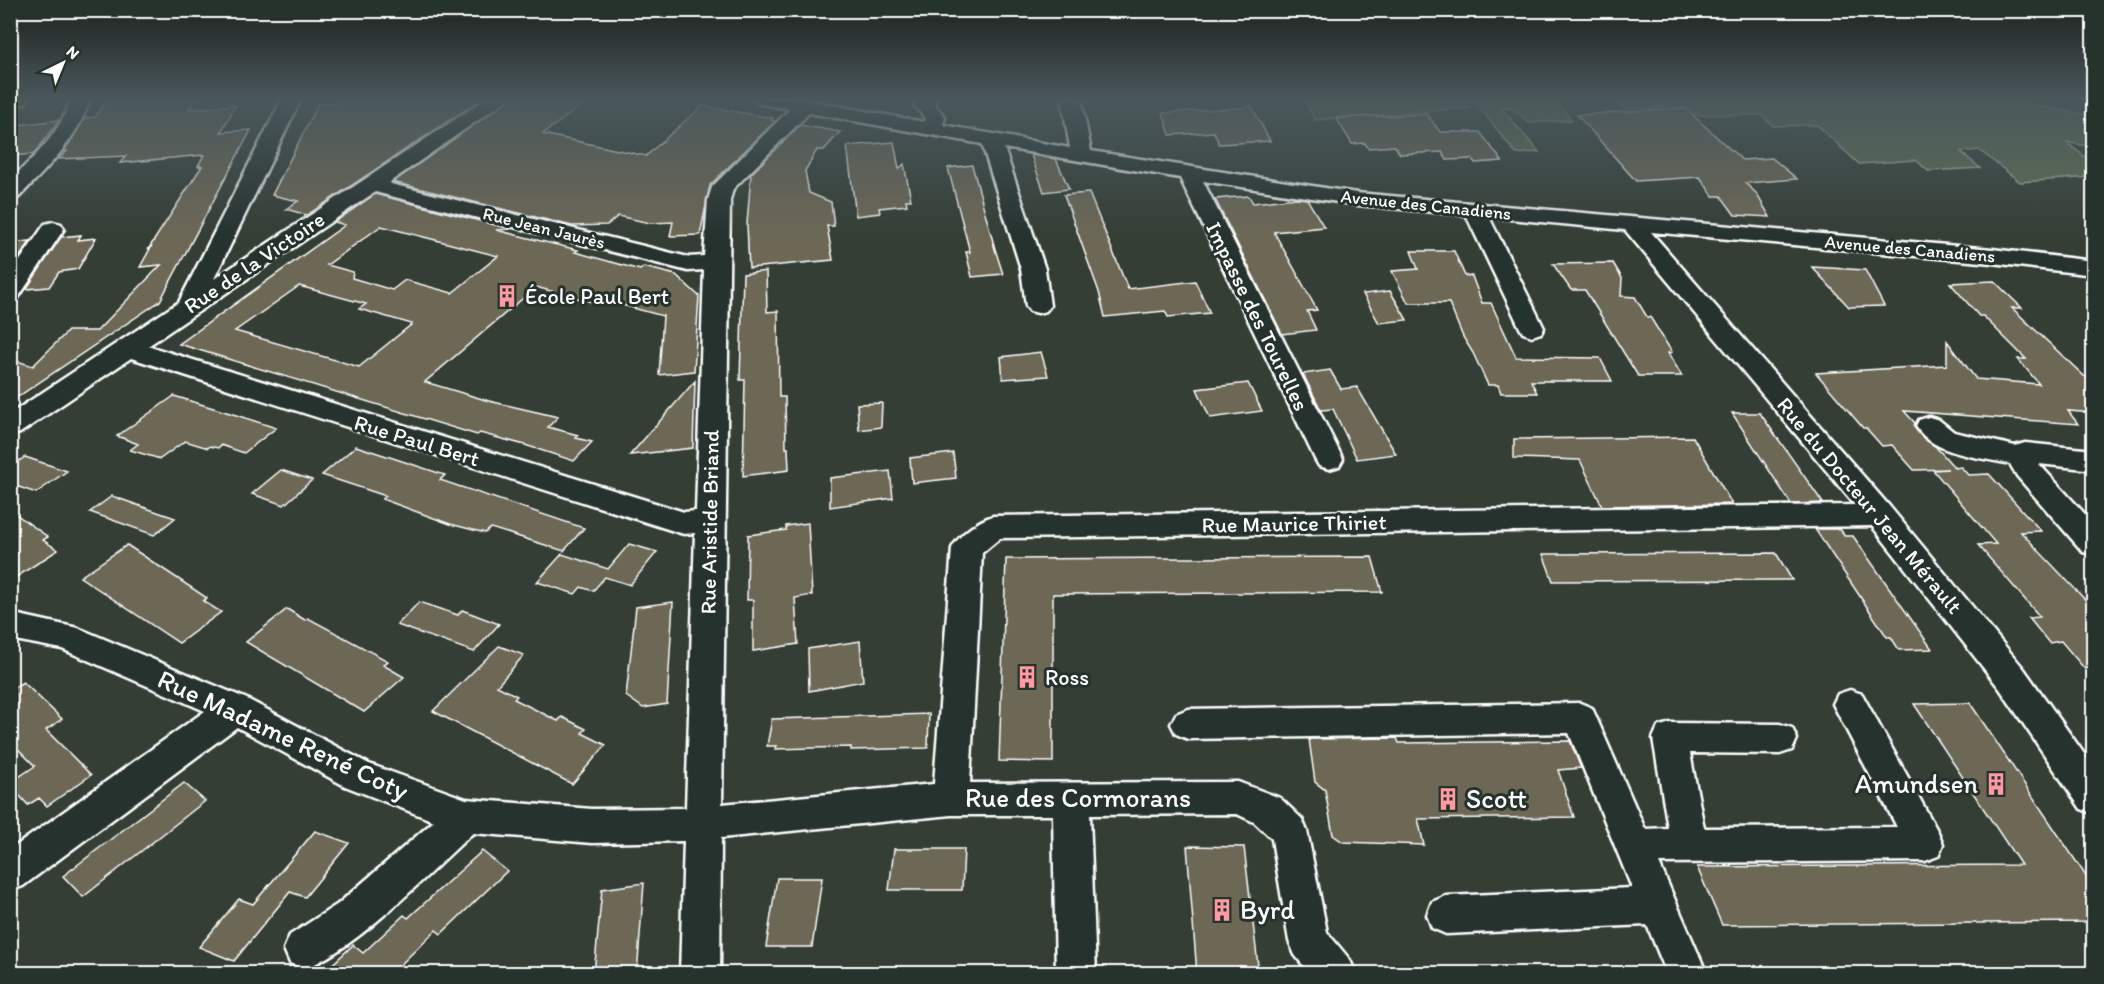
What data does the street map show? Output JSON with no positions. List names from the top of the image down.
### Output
{
  "streets": {
    "street": [
      "Avenue des Canadiens",
      "Rue Jean Jaurès",
      "Rue de la Victoire",
      "Impasse des Tourelles",
      "Rue Paul Bert",
      "Rue du Docteur Jean Mérault",
      "Rue Aristide Briand",
      "Rue Maurice Thiriet",
      "Rue Madame René Coty",
      "Rue des Cormorans"
    ]
  },
  "crossings": [
    ["Avenue des Canadiens", "Impasse des Tourelles"],
    ["Avenue des Canadiens", "Rue du Docteur Jean Mérault"],
    ["Rue Jean Jaurès", "Rue de la Victoire"],
    ["Rue Jean Jaurès", "Rue Aristide Briand"],
    ["Rue de la Victoire", "Rue Paul Bert"],
    ["Rue Paul Bert", "Rue Aristide Briand"],
    ["Rue du Docteur Jean Mérault", "Rue Maurice Thiriet"],
    ["Rue Aristide Briand", "Rue Madame René Coty"],
    ["Rue Aristide Briand", "Rue des Cormorans"],
    ["Rue Maurice Thiriet", "Rue des Cormorans"],
    ["Rue Madame René Coty", "Rue des Cormorans"]
  ],
  "places": {
    "building": [
      "École Paul Bert",
      "Ross",
      "Amundsen",
      "Scott",
      "Byrd"
    ]
  },
  "north": "top right"
}
